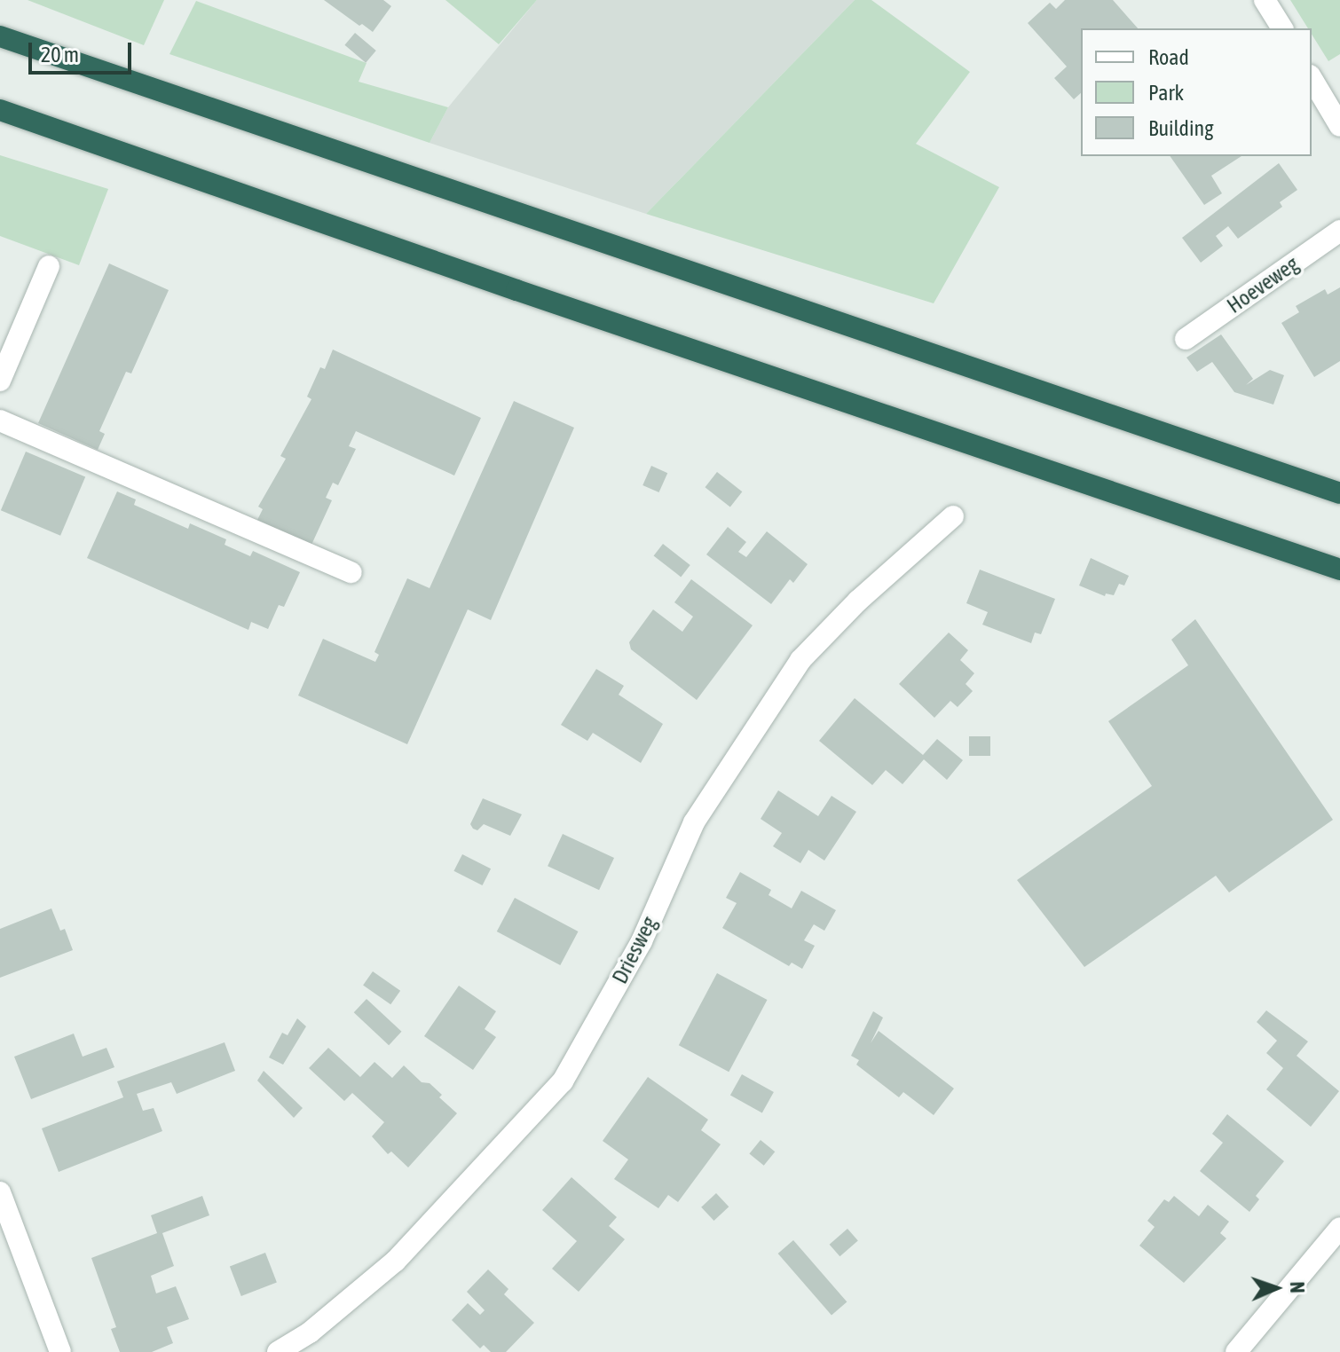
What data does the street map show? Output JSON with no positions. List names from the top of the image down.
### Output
{
  "streets": {
    "street": ["Hoeveweg", "Driesweg"]
  },
  "legend": ["Road", "Park", "Building"],
  "scale_bar": "20 m",
  "north": "right"
}
